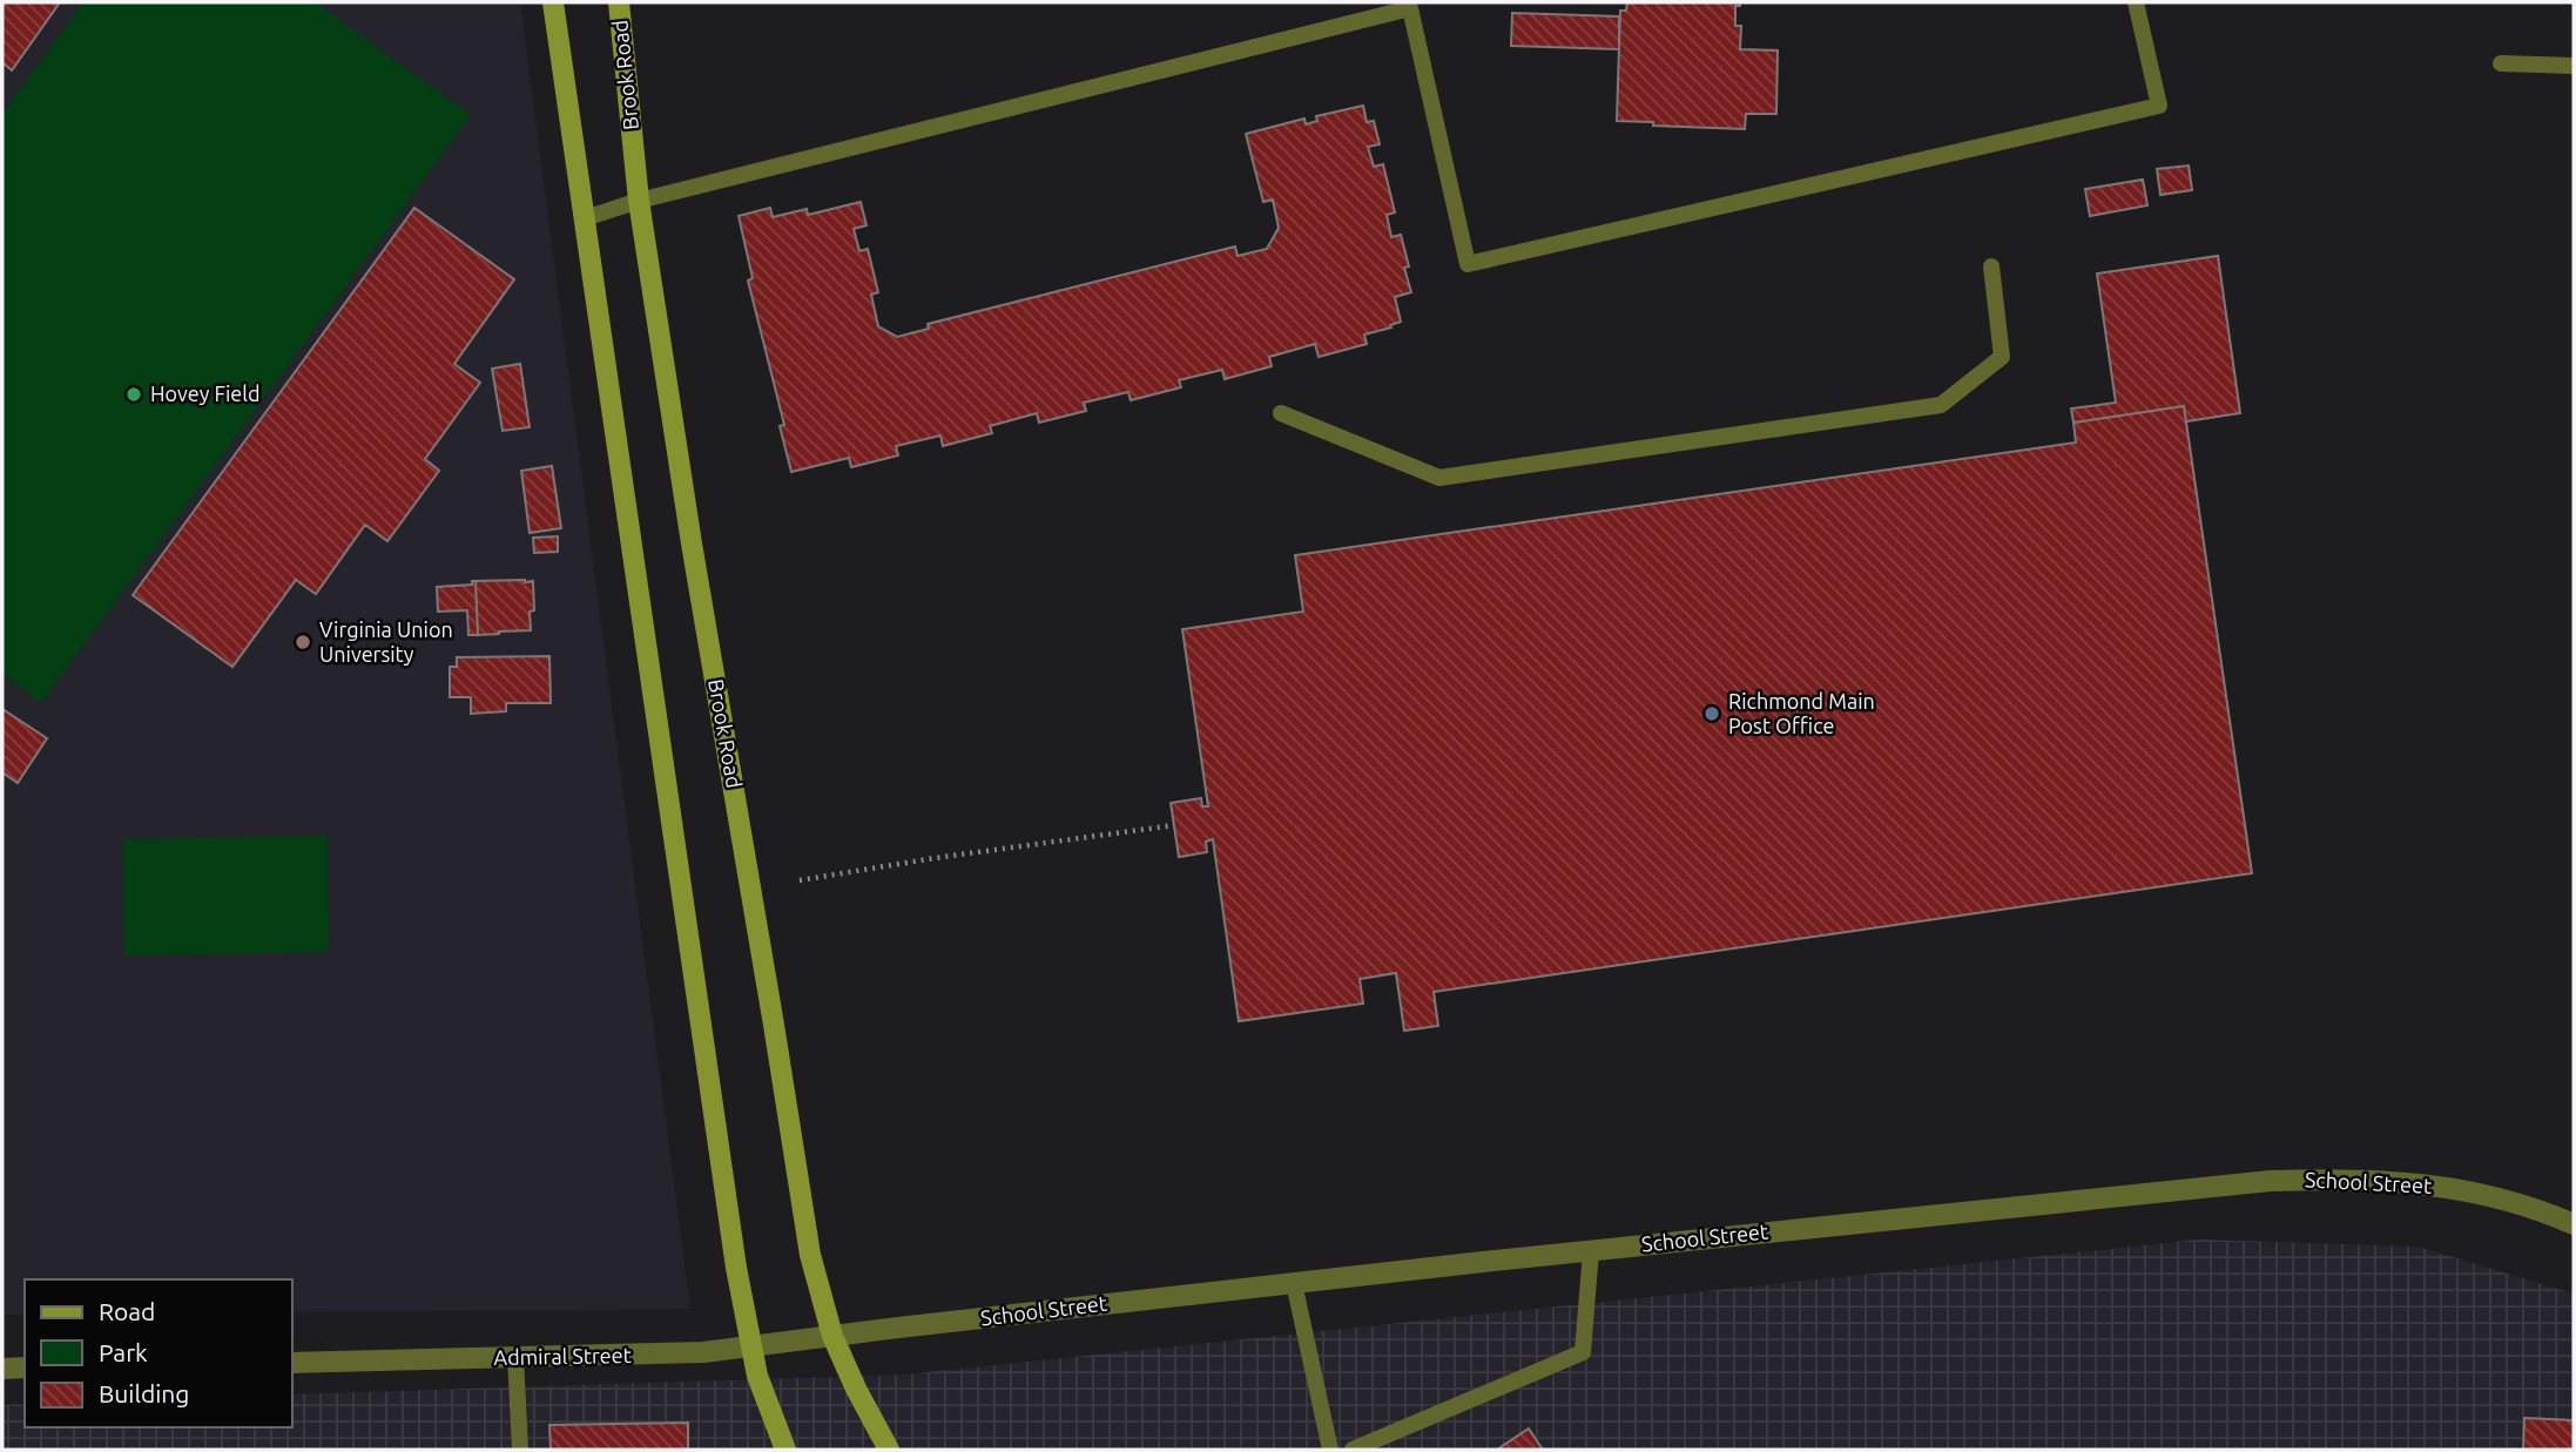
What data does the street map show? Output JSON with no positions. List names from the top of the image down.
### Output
{
  "streets": {
    "main road": ["Brook Road"],
    "street": ["School Street", "Admiral Street"]
  },
  "crossings": [
    ["Brook Road", "School Street"],
    ["Brook Road", "Admiral Street"],
    ["School Street", "Admiral Street"]
  ],
  "places": ["Hovey Field", "Virginia Union University", "Richmond Main Post Office"],
  "legend": ["Road", "Park", "Building"]
}
